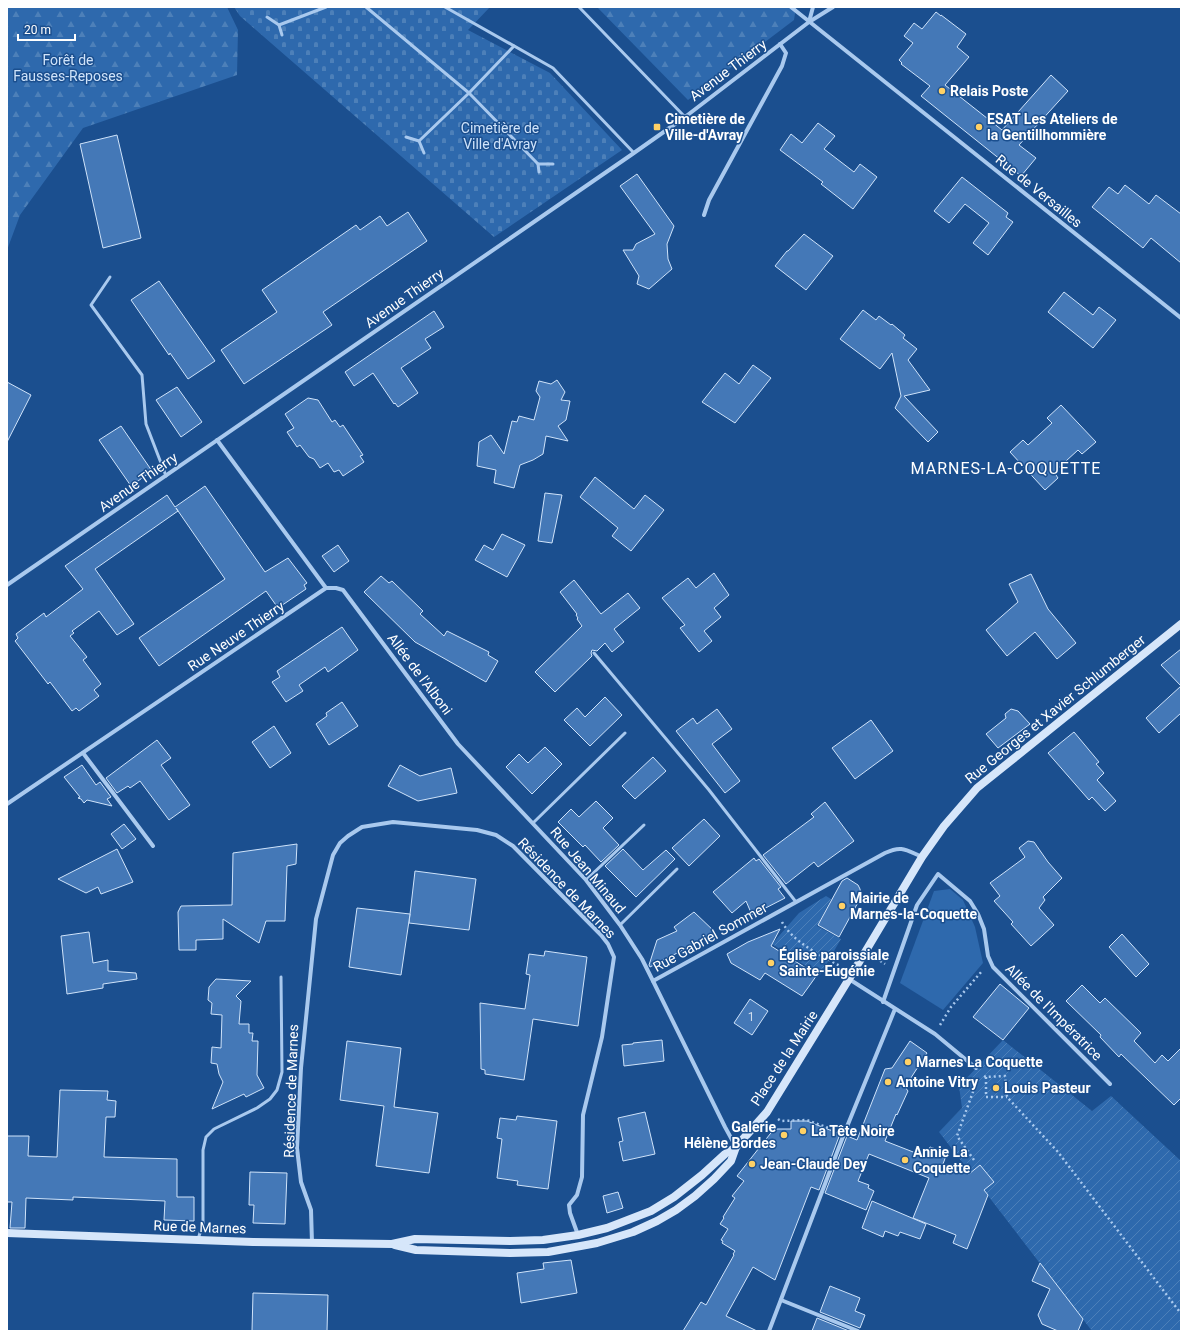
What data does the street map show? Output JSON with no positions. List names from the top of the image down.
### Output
{
  "streets": {
    "main road": ["Rue Georges et Xavier Schlumberger", "Place de la Mairie", "Rue de Marnes"],
    "street": [
      "Avenue Thierry",
      "Rue de Versailles",
      "Rue Neuve Thierry",
      "Allée de l'Alboni",
      "Rue Jean Minaud",
      "Résidence de Marnes",
      "Rue Gabriel Sommer",
      "Allée de l'Impératrice"
    ]
  },
  "crossings": [
    ["Avenue Thierry", "Rue de Versailles"],
    ["Rue Neuve Thierry", "Allée de l'Alboni"],
    ["Allée de l'Alboni", "Rue Jean Minaud"],
    ["Rue Georges et Xavier Schlumberger", "Rue Gabriel Sommer"],
    ["Rue Georges et Xavier Schlumberger", "Place de la Mairie"],
    ["Rue Jean Minaud", "Rue Gabriel Sommer"],
    ["Résidence de Marnes", "Rue de Marnes"],
    ["Rue Gabriel Sommer", "Place de la Mairie"],
    ["Rue Gabriel Sommer", "Rue de Marnes"],
    ["Place de la Mairie", "Rue de Marnes"]
  ],
  "districts": ["MARNES-LA-COQUETTE"],
  "parks": ["Forêt de Fausses-Reposes", "Cimetière de Ville d'Avray"],
  "places": {
    "other": [
      "Relais Poste",
      "ESAT Les Ateliers de la Gentillhommière",
      "Mairie de Marnes-la-Coquette",
      "Église paroissiale Sainte-Eugénie",
      "Marnes La Coquette",
      "Antoine Vitry",
      "Louis Pasteur",
      "La Tête Noire",
      "Galerie Hélène Bordes",
      "Annie La Coquette",
      "Jean-Claude Dey"
    ],
    "transit": ["Cimetière de Ville-d'Avray"]
  },
  "house_numbers": ["1"],
  "scale_bar": "20 m"
}
